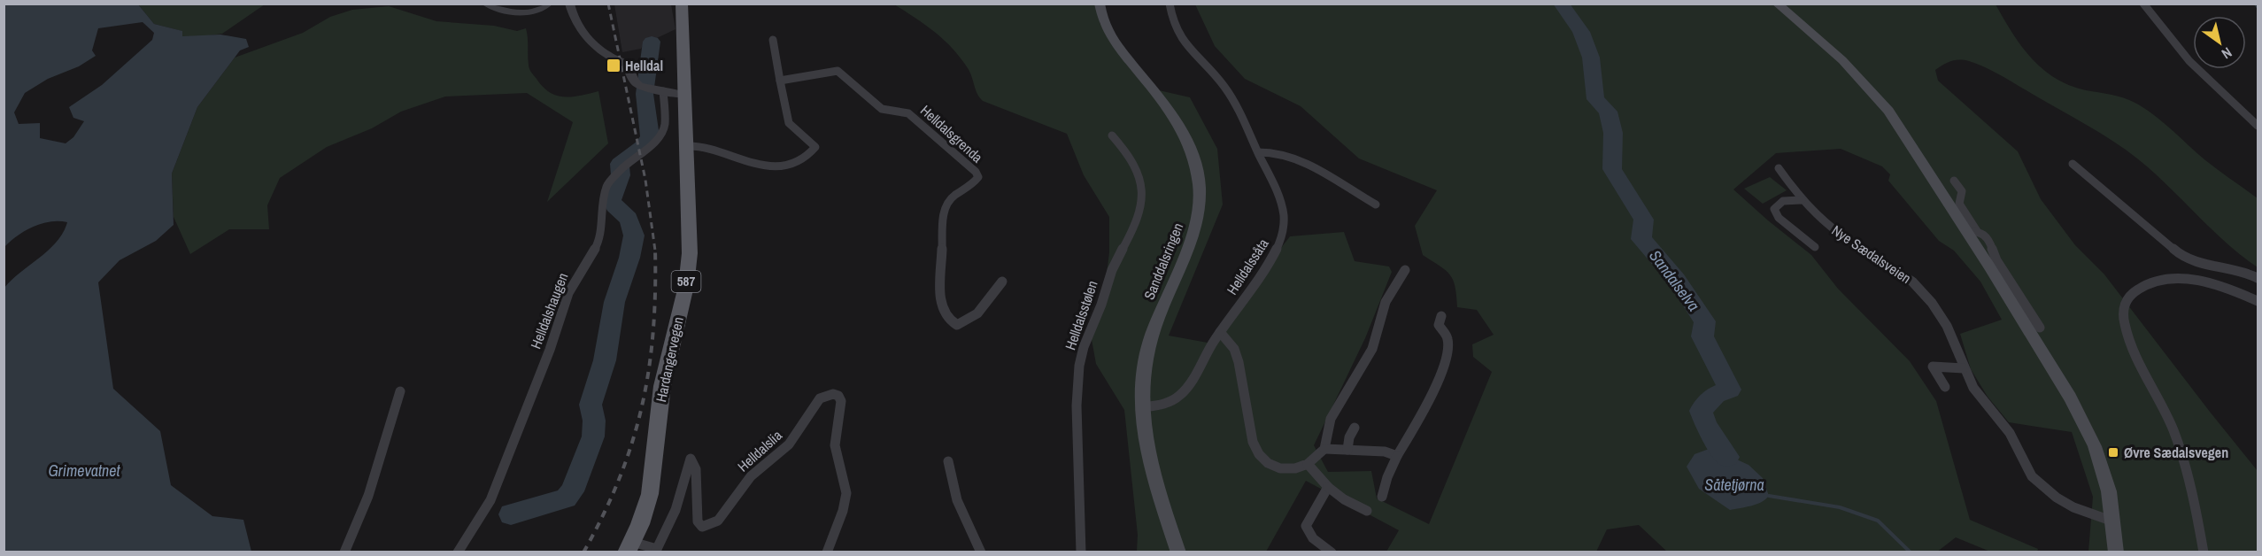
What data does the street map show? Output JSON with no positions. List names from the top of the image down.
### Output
{
  "streets": {
    "main road": ["Sanddalsringen", "587", "Hardangervegen"],
    "street": [
      "Helldalsgrenda",
      "Nye Sædalsveien",
      "Helldalssåta",
      "Helldalshaugen",
      "Helldalsstølen",
      "Helldalslia"
    ]
  },
  "crossings": [
    ["Sanddalsringen", "Helldalssåta"],
    ["Hardangervegen", "Helldalslia"]
  ],
  "water": ["Sandalselva", "Grimevatnet", "Såtetjørna"],
  "places": {
    "transit": ["Helldal", "Øvre Sædalsvegen"]
  },
  "north": "bottom right"
}
